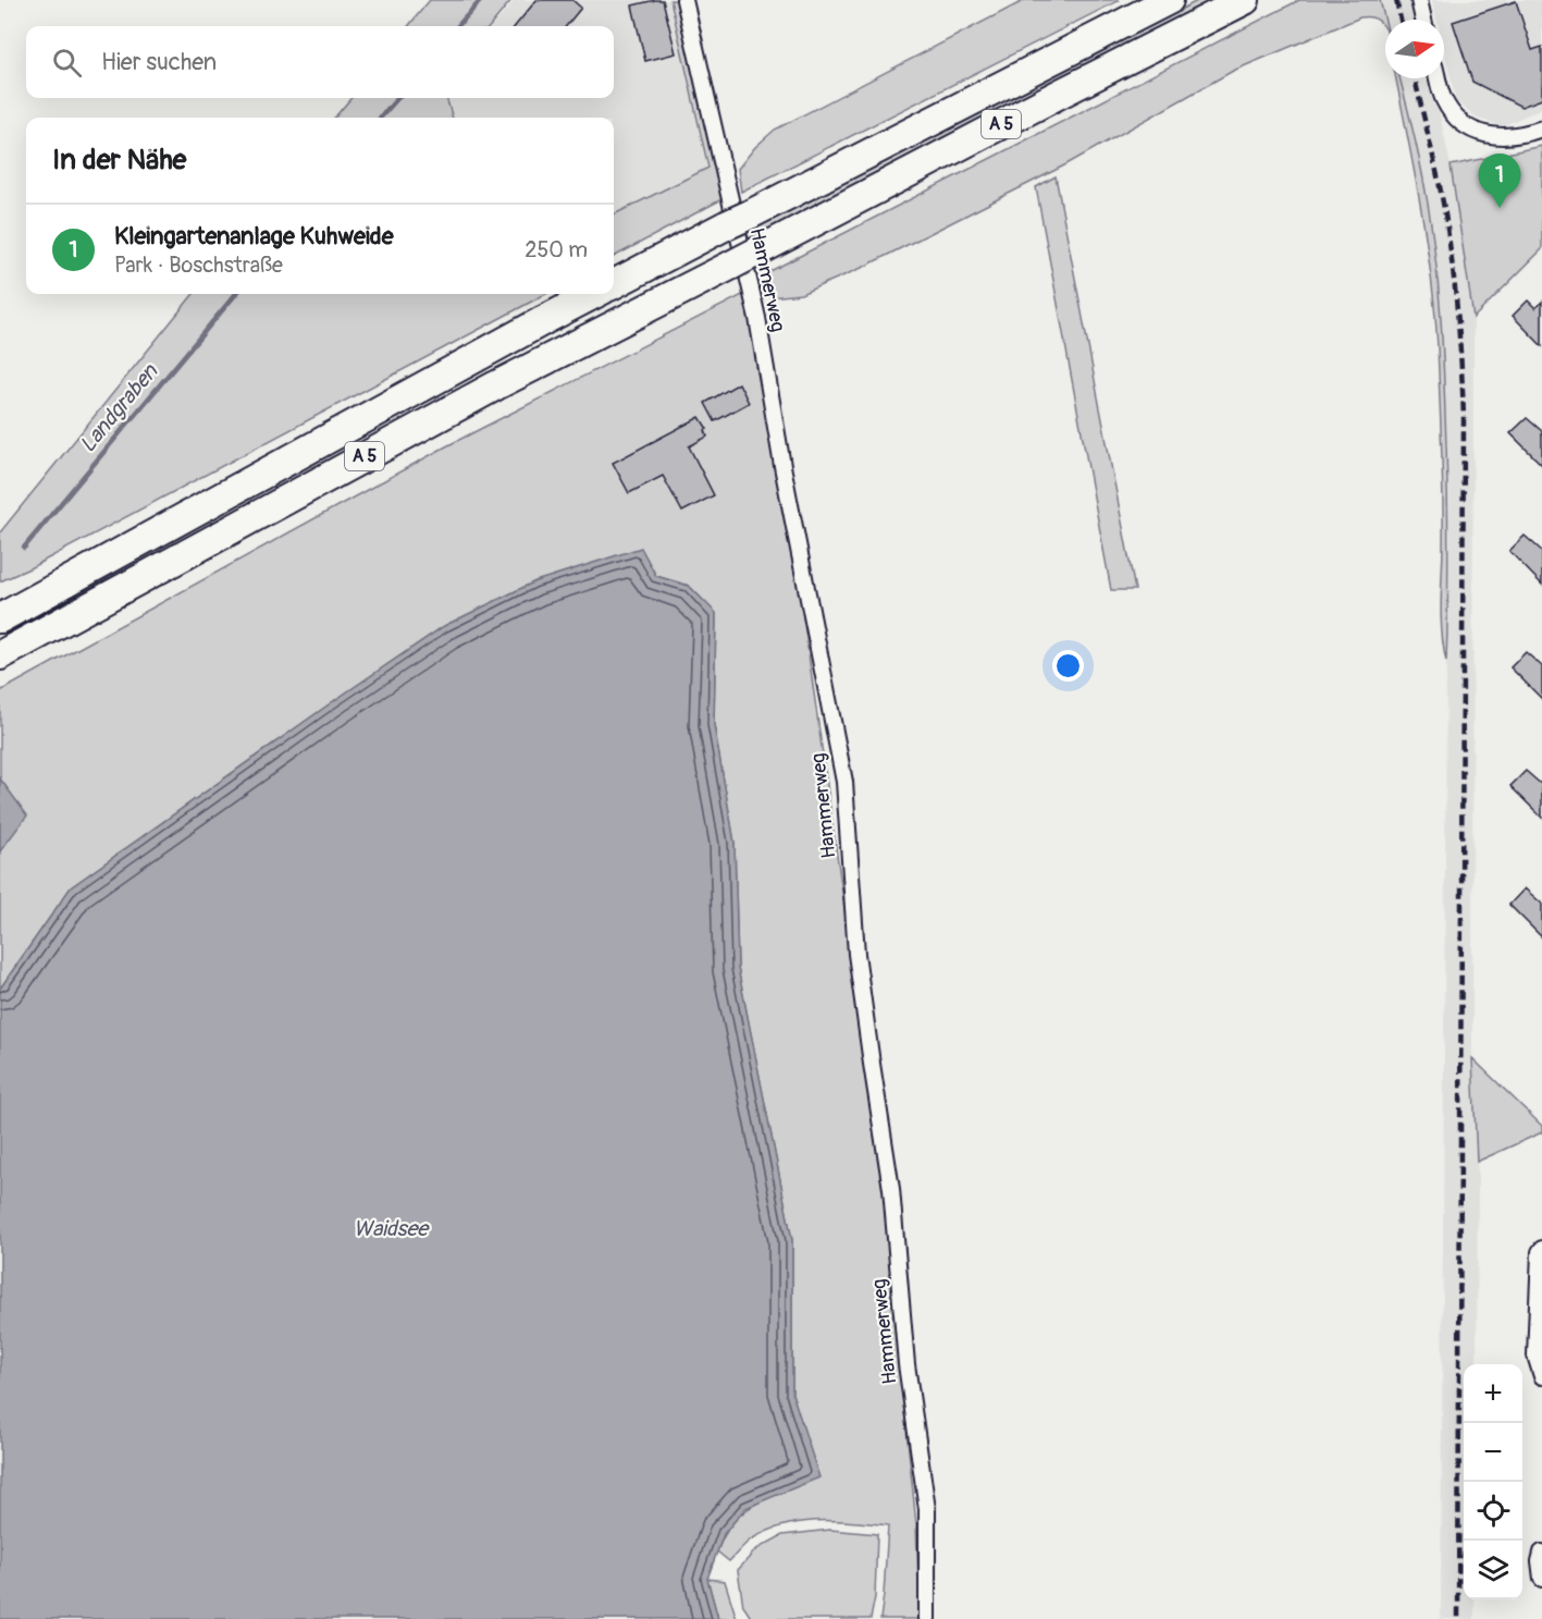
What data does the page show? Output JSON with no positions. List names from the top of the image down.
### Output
{
  "streets": {
    "highway": ["A 5"],
    "street": ["Hammerweg"]
  },
  "water": ["Landgraben", "Waidsee"],
  "north": "right",
  "page": {
    "search": "Hier suchen",
    "heading": "In der Nähe",
    "pins": "1",
    "list": [
      {
        "mark": "1",
        "name": "Kleingartenanlage Kuhweide",
        "note": "Park · Boschstraße",
        "value": "250 m"
      }
    ],
    "map_buttons": ["+", "−"]
  }
}
